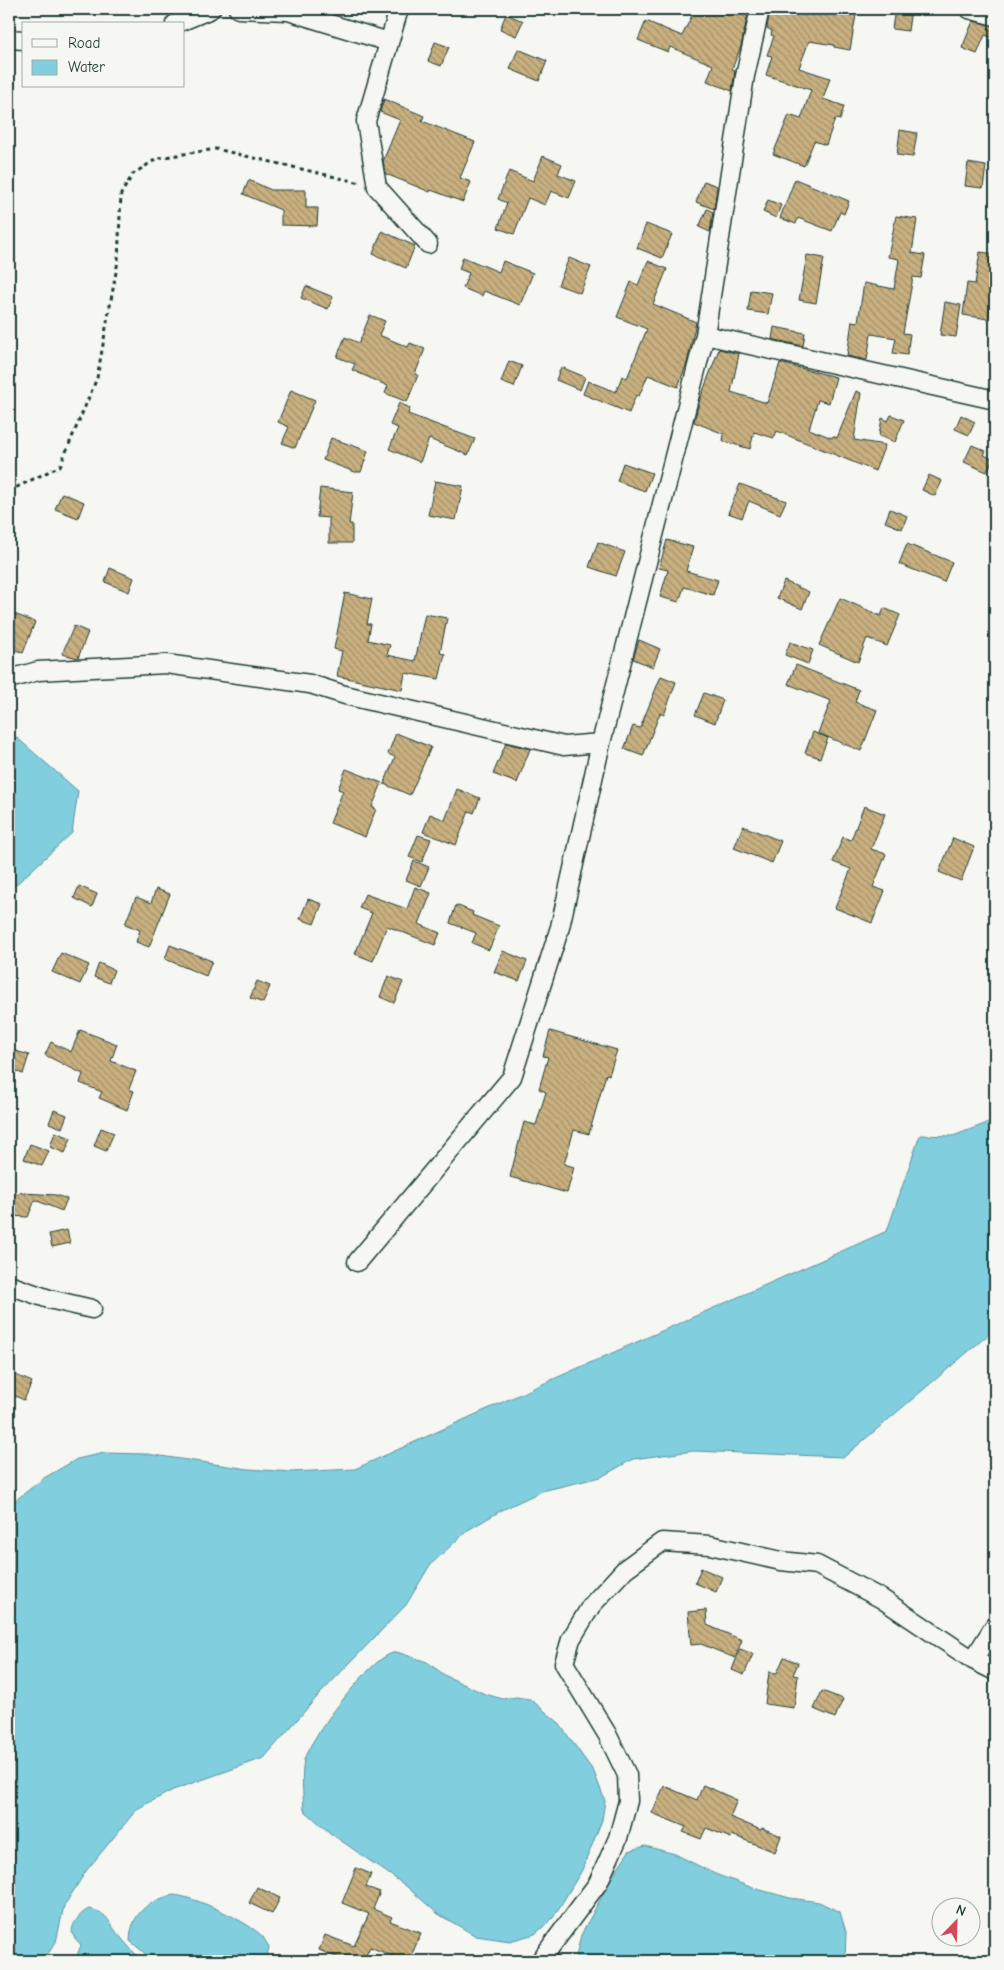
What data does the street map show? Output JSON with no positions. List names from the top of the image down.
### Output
{
  "legend": ["Road", "Water"],
  "north": "top right"
}
